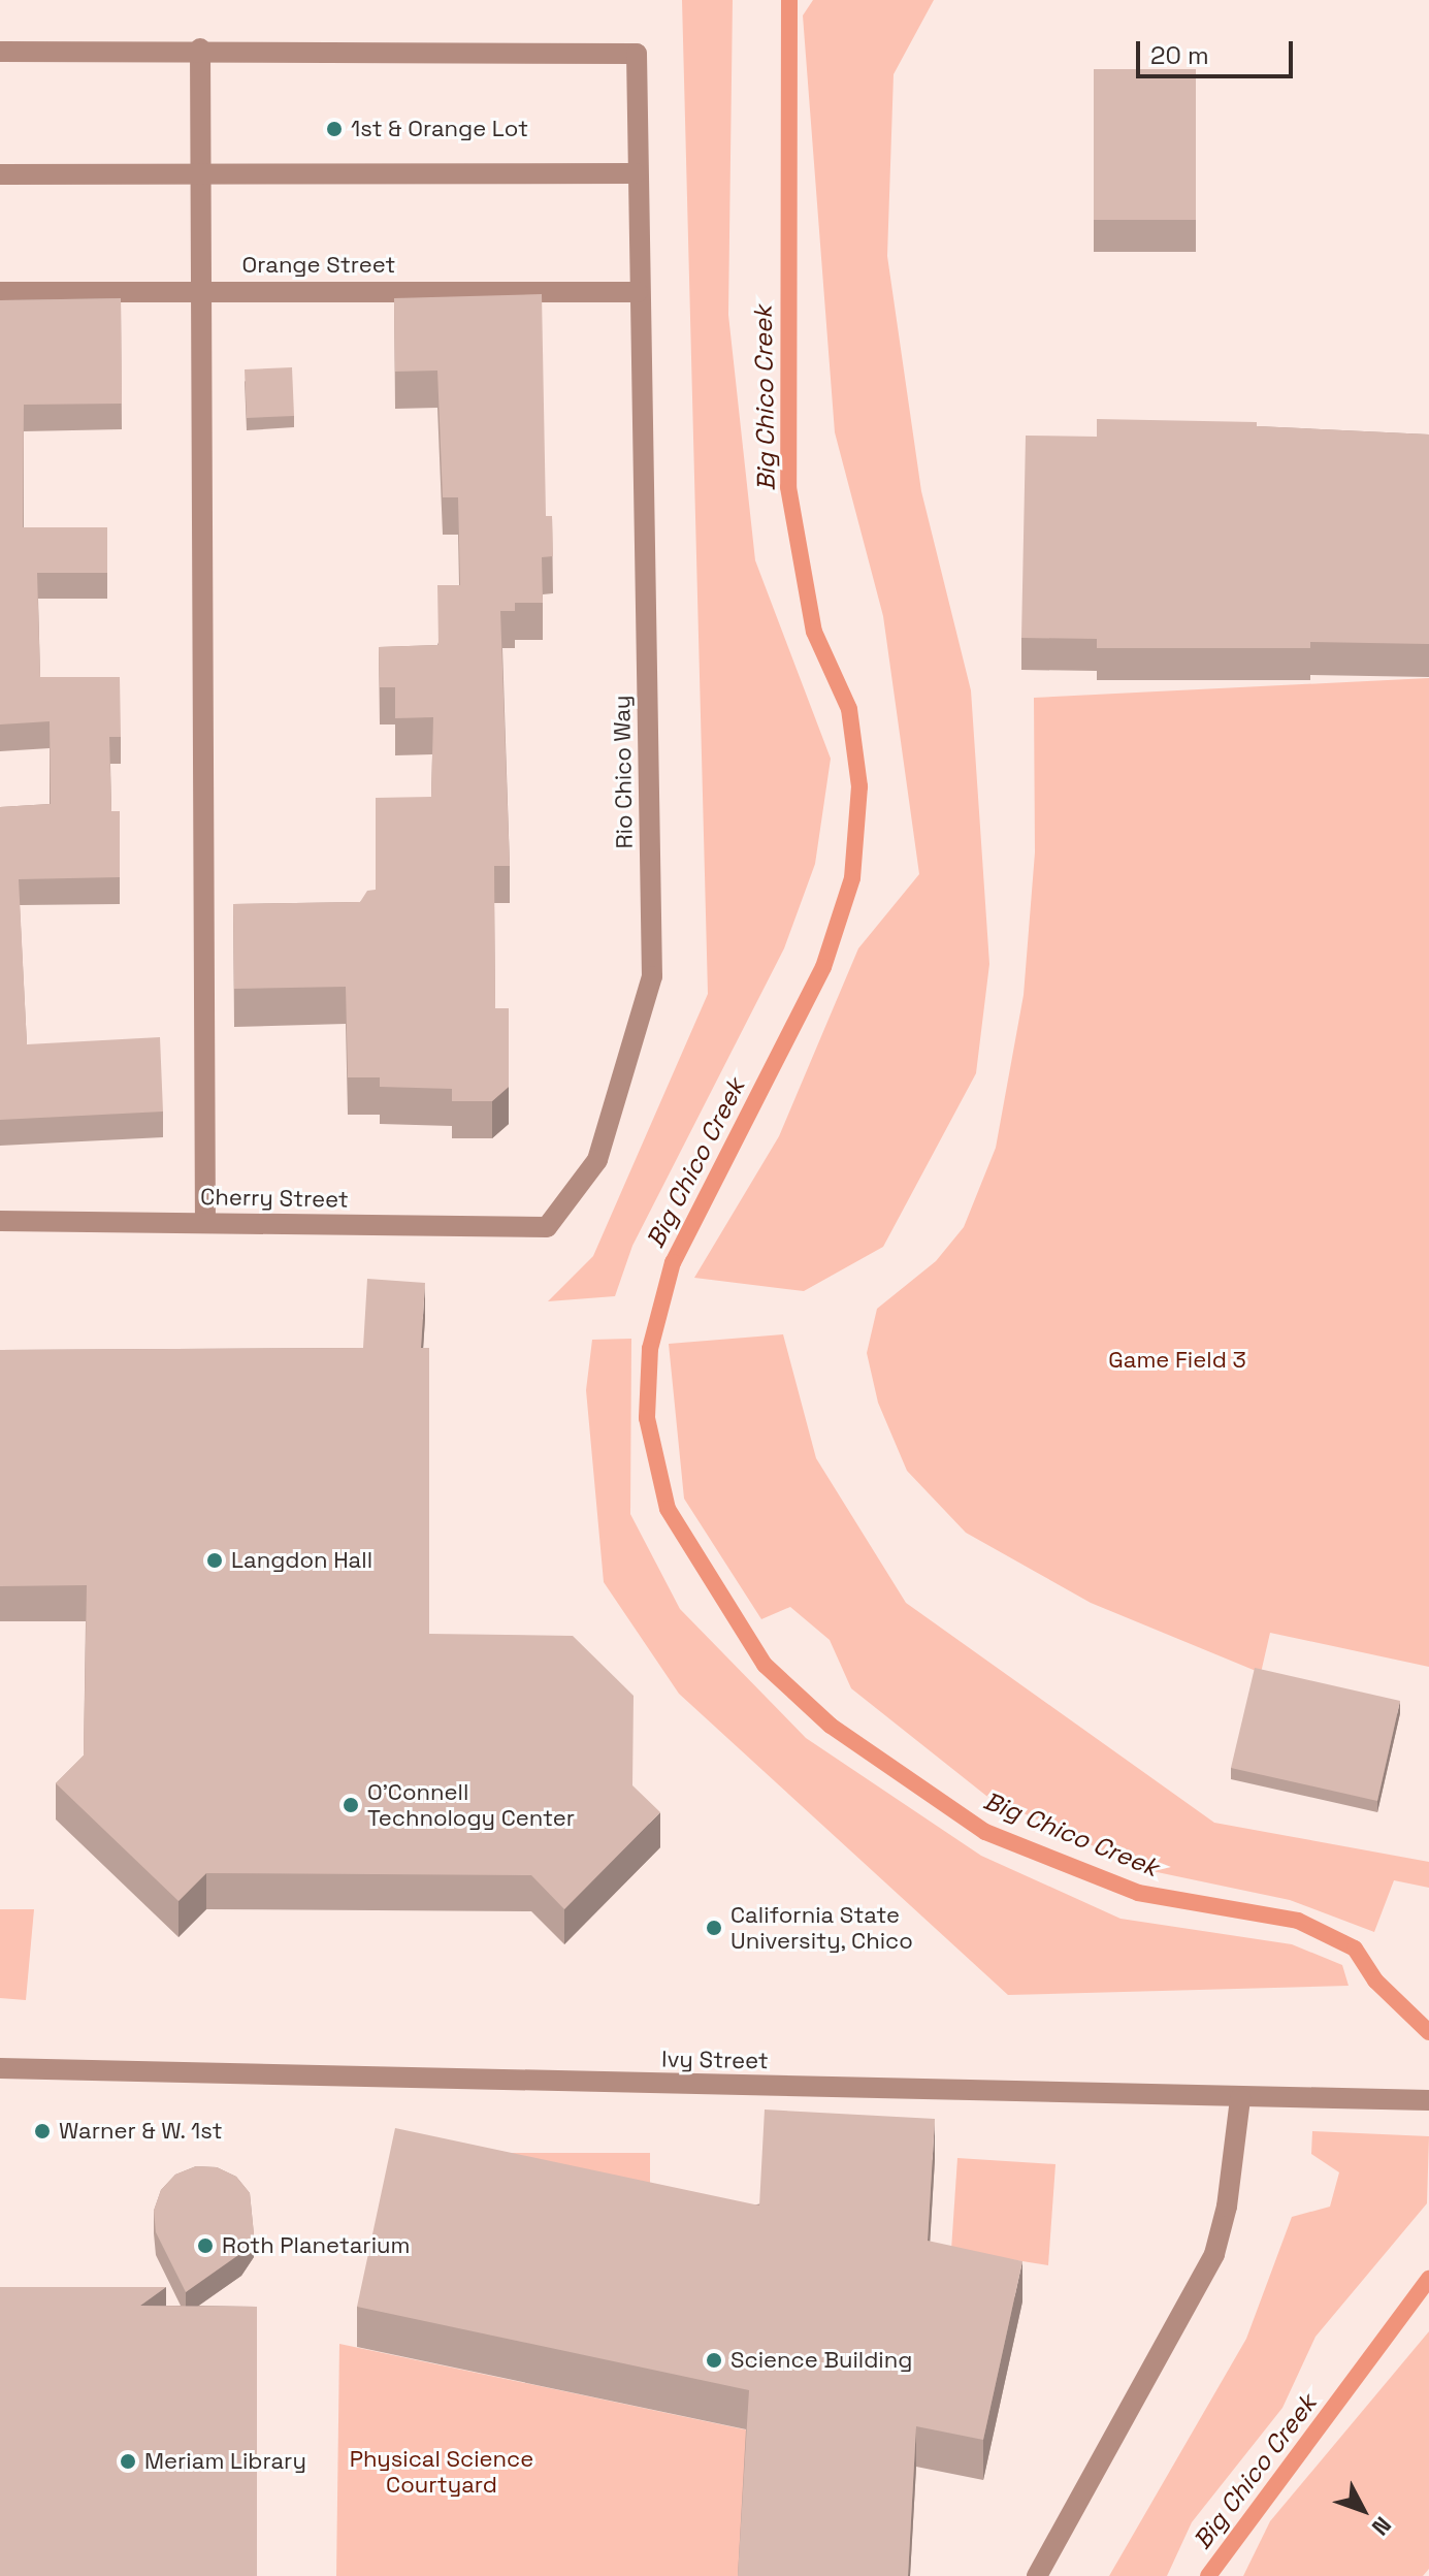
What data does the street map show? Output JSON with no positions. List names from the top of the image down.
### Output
{
  "streets": {
    "street": [
      "Orange Street",
      "Rio Chico Way",
      "Cherry Street",
      "Ivy Street"
    ]
  },
  "crossings": [
    ["Orange Street", "Rio Chico Way"],
    ["Rio Chico Way", "Cherry Street"]
  ],
  "water": ["Big Chico Creek"],
  "parks": ["Game Field 3", "Physical Science Courtyard"],
  "places": [
    "1st & Orange Lot",
    "Langdon Hall",
    "O'Connell Technology Center",
    "California State University, Chico",
    "Warner & W. 1st",
    "Roth Planetarium",
    "Science Building",
    "Meriam Library"
  ],
  "scale_bar": "20 m",
  "north": "bottom right"
}
